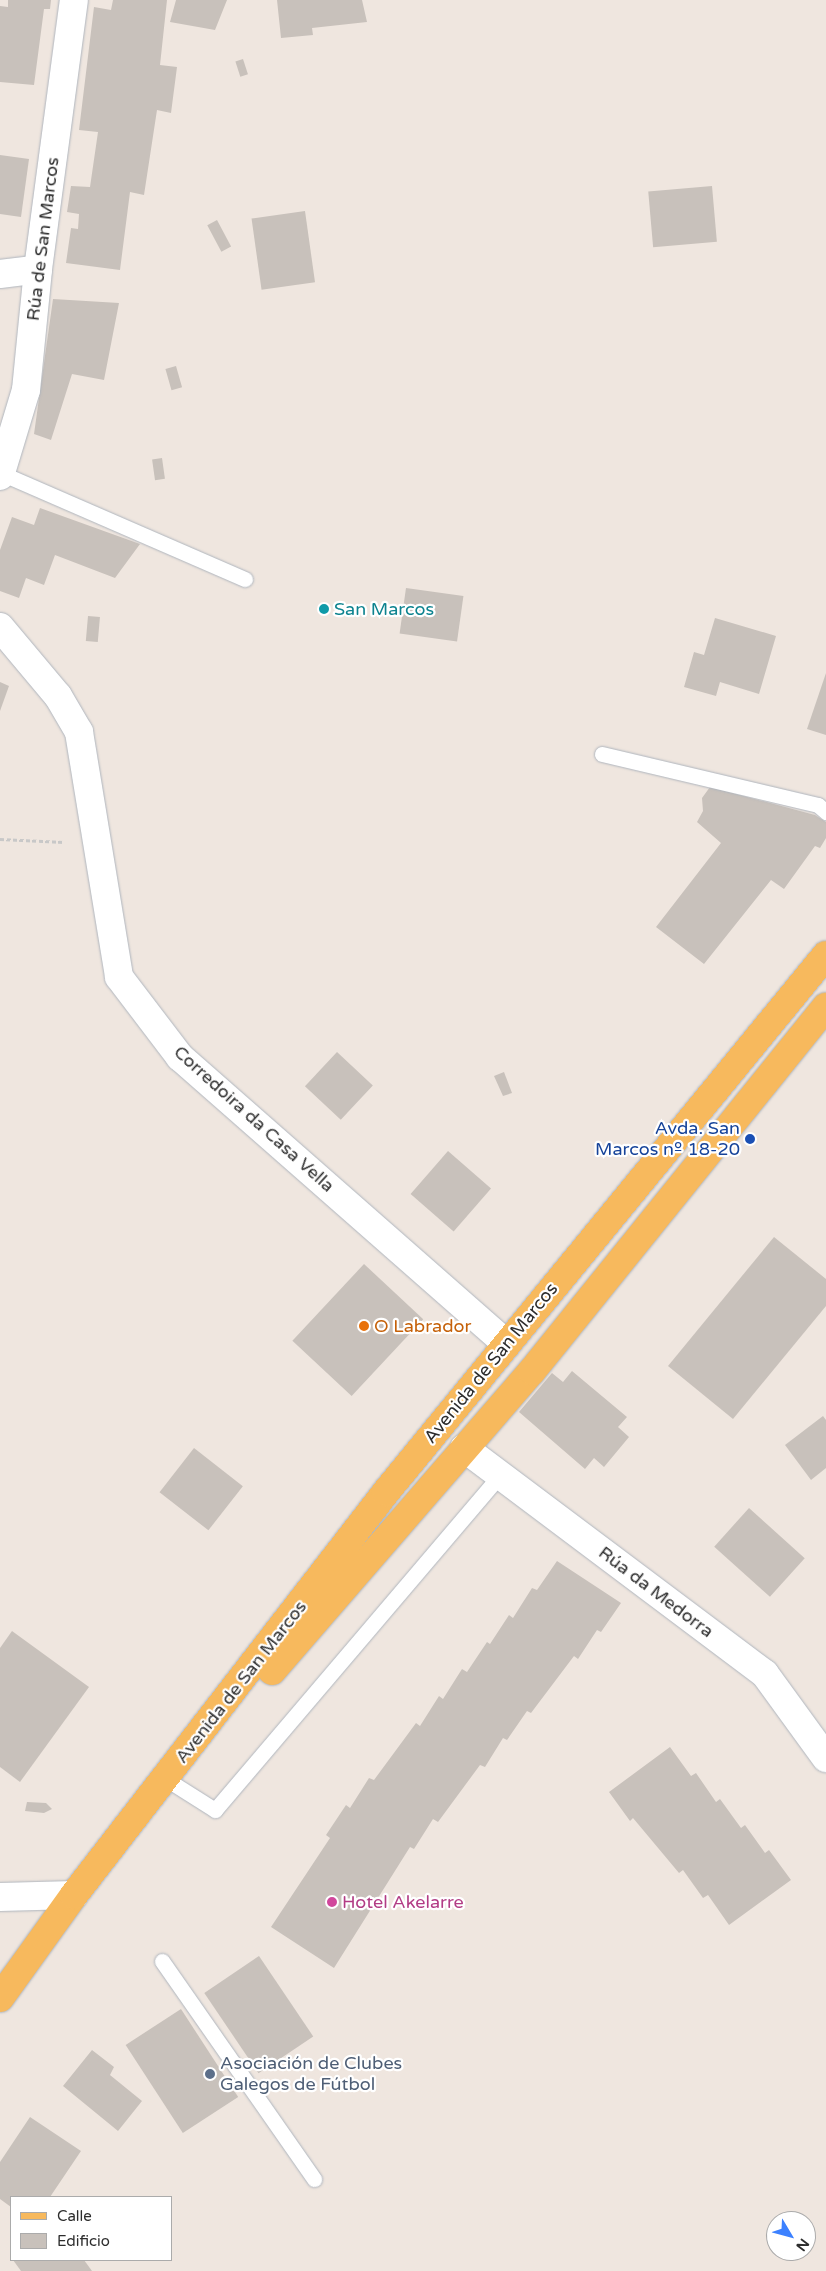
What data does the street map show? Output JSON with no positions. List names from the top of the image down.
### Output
{
  "streets": {
    "main road": ["Avenida de San Marcos"],
    "street": ["Rúa de San Marcos", "Corredoira da Casa Vella", "Rúa da Medorra"]
  },
  "crossings": [
    ["Corredoira da Casa Vella", "Avenida de San Marcos"],
    ["Avenida de San Marcos", "Rúa da Medorra"]
  ],
  "places": [
    "San Marcos",
    "Avda. San Marcos nº 18-20",
    "O Labrador",
    "Hotel Akelarre",
    "Asociación de Clubes Galegos de Fútbol"
  ],
  "legend": ["Calle", "Edificio"],
  "north": "bottom right"
}
